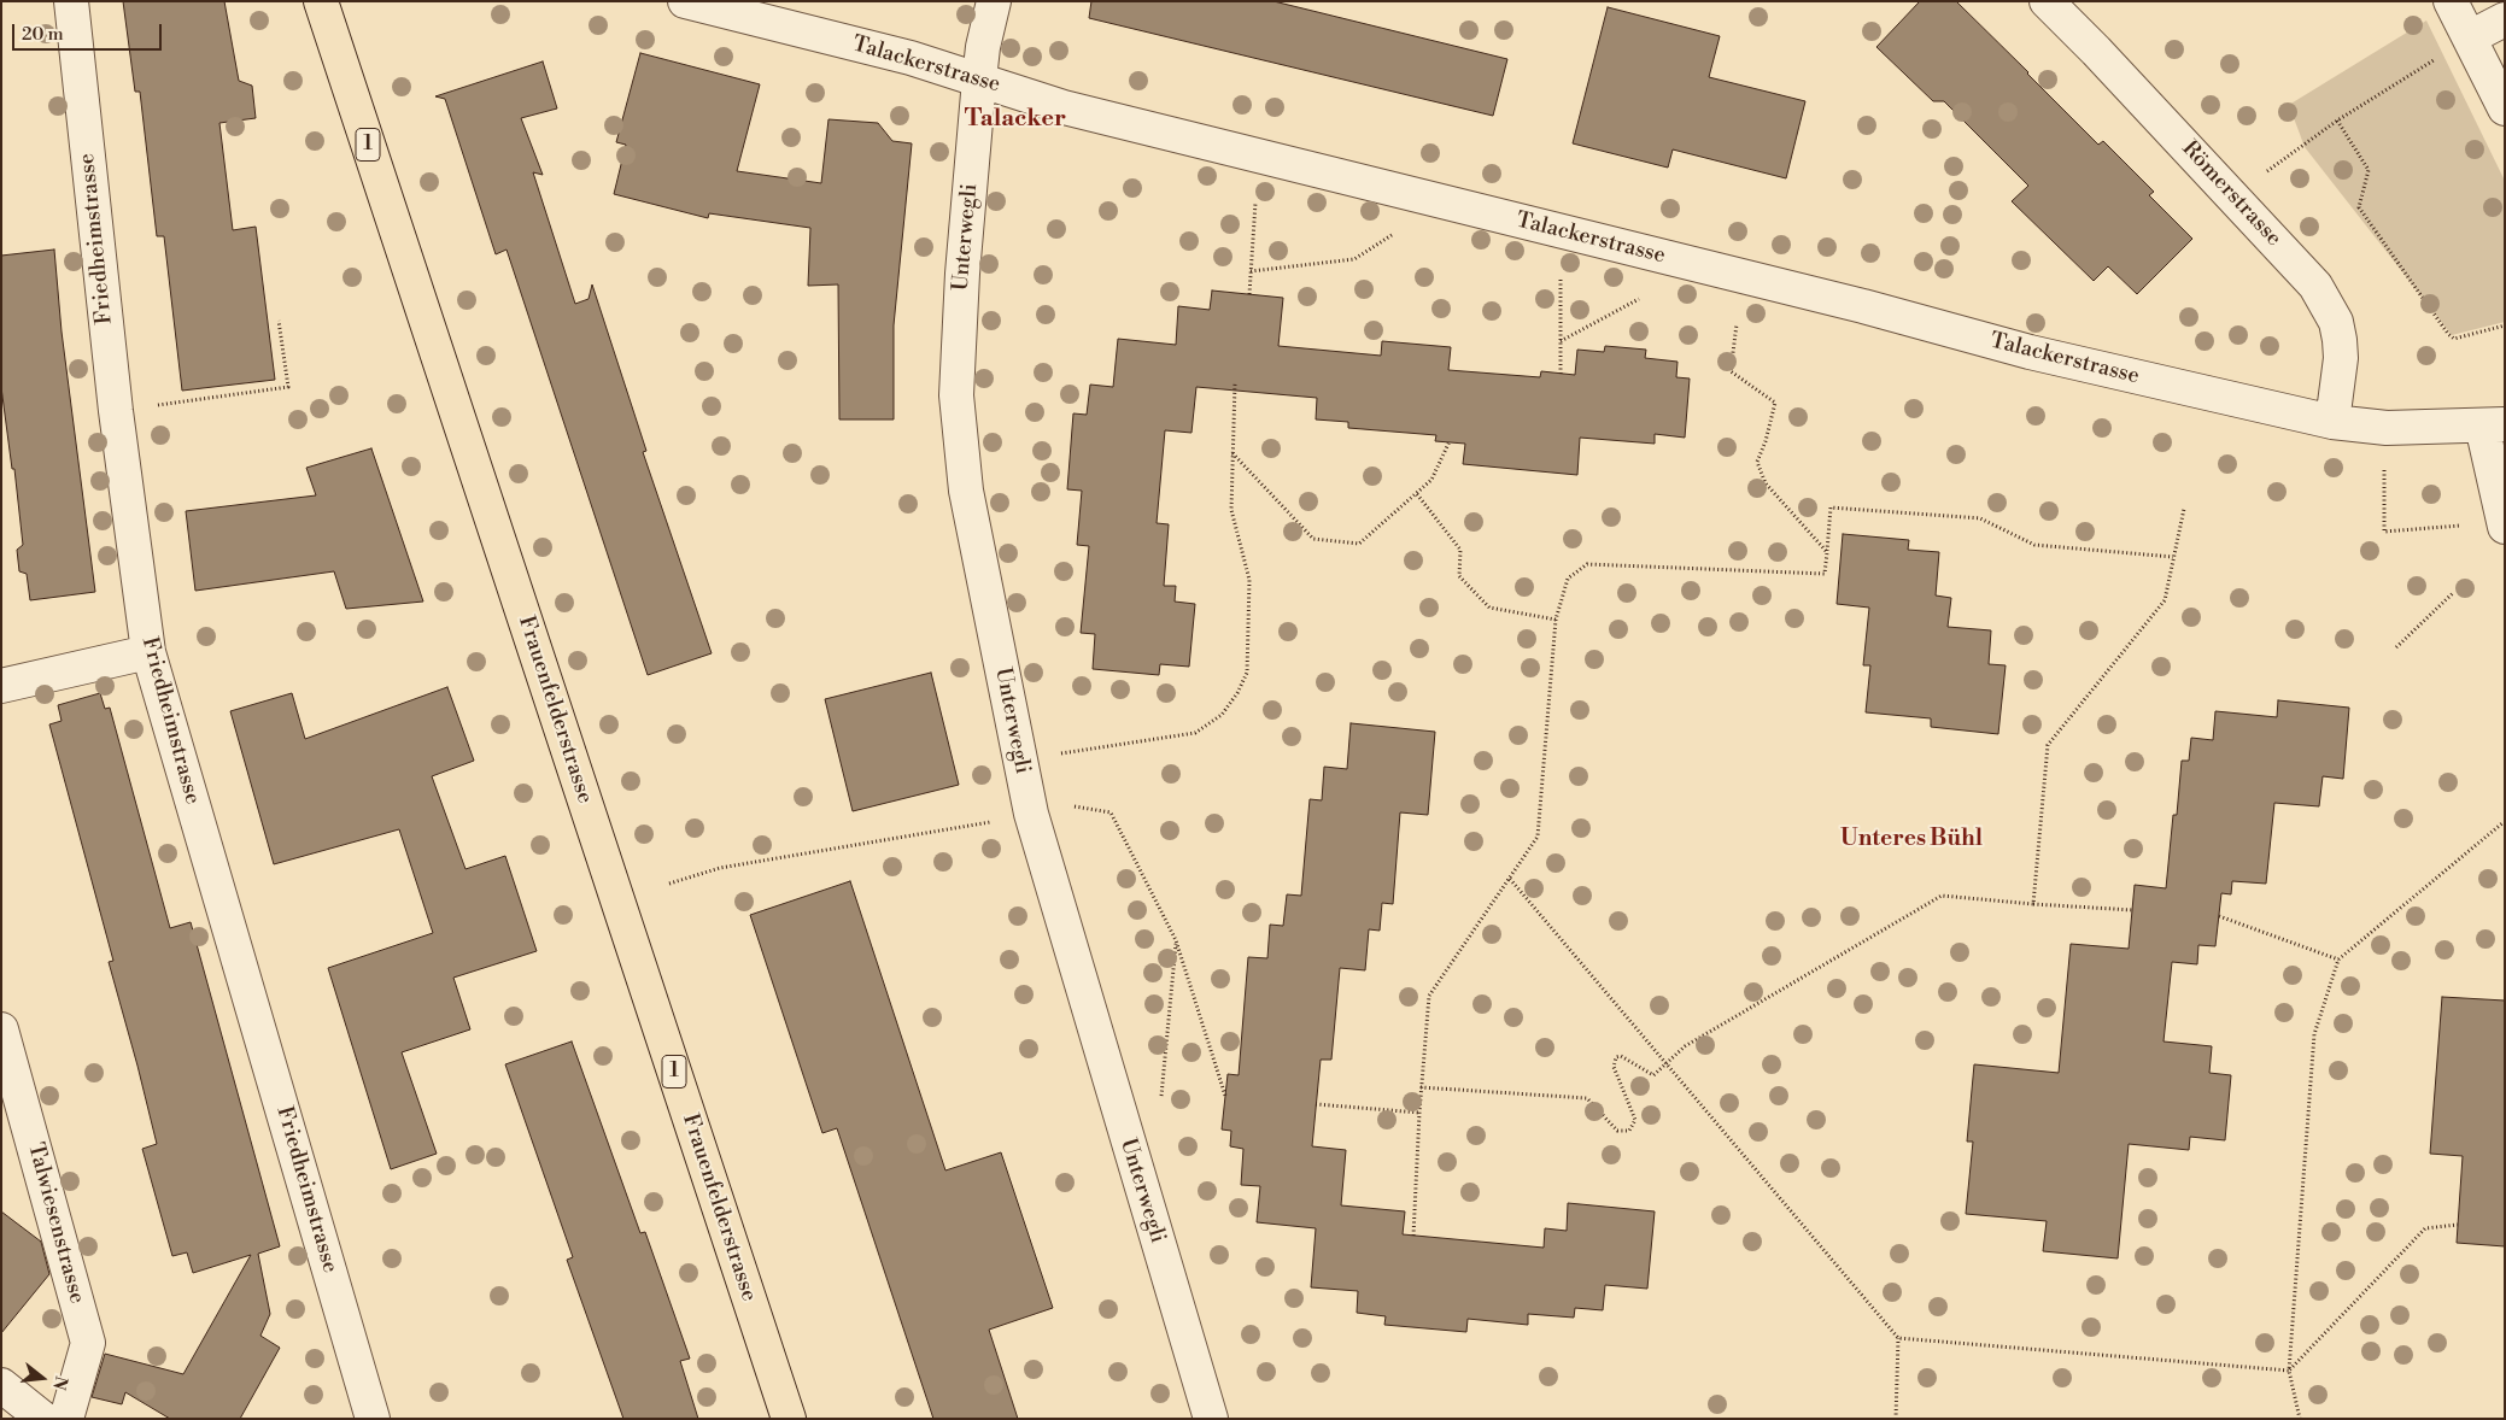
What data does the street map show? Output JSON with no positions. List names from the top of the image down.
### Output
{
  "streets": {
    "main road": ["1", "Frauenfelderstrasse"],
    "street": [
      "Talackerstrasse",
      "Römerstrasse",
      "Unterwegli",
      "Friedheimstrasse",
      "Talwiesenstrasse"
    ]
  },
  "crossings": [
    ["Talackerstrasse", "Römerstrasse"],
    ["Talackerstrasse", "Unterwegli"]
  ],
  "districts": ["Talacker", "Unteres Bühl"],
  "scale_bar": "20 m",
  "north": "right"
}
